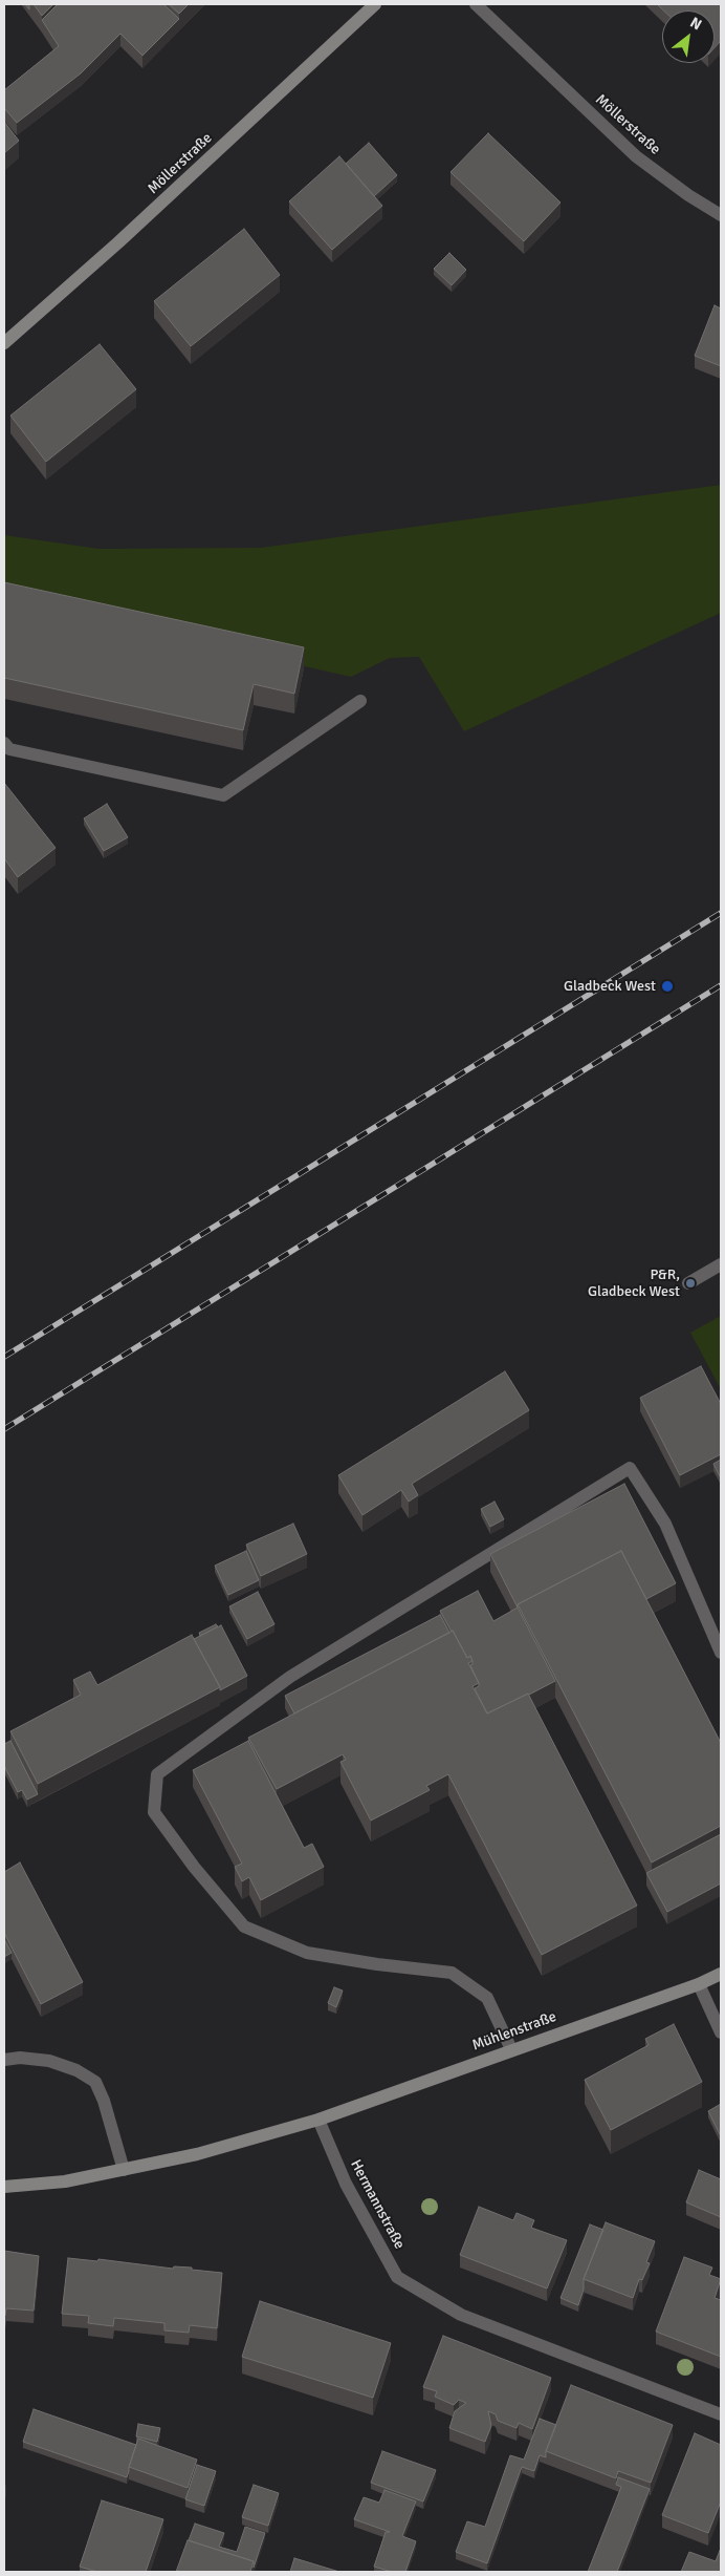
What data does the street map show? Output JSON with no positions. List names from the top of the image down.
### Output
{
  "streets": {
    "main road": ["Möllerstraße", "Mühlenstraße"],
    "street": ["Hermannstraße"]
  },
  "crossings": [
    ["Mühlenstraße", "Hermannstraße"]
  ],
  "places": ["Gladbeck West", "P&R, Gladbeck West"],
  "north": "top right"
}
